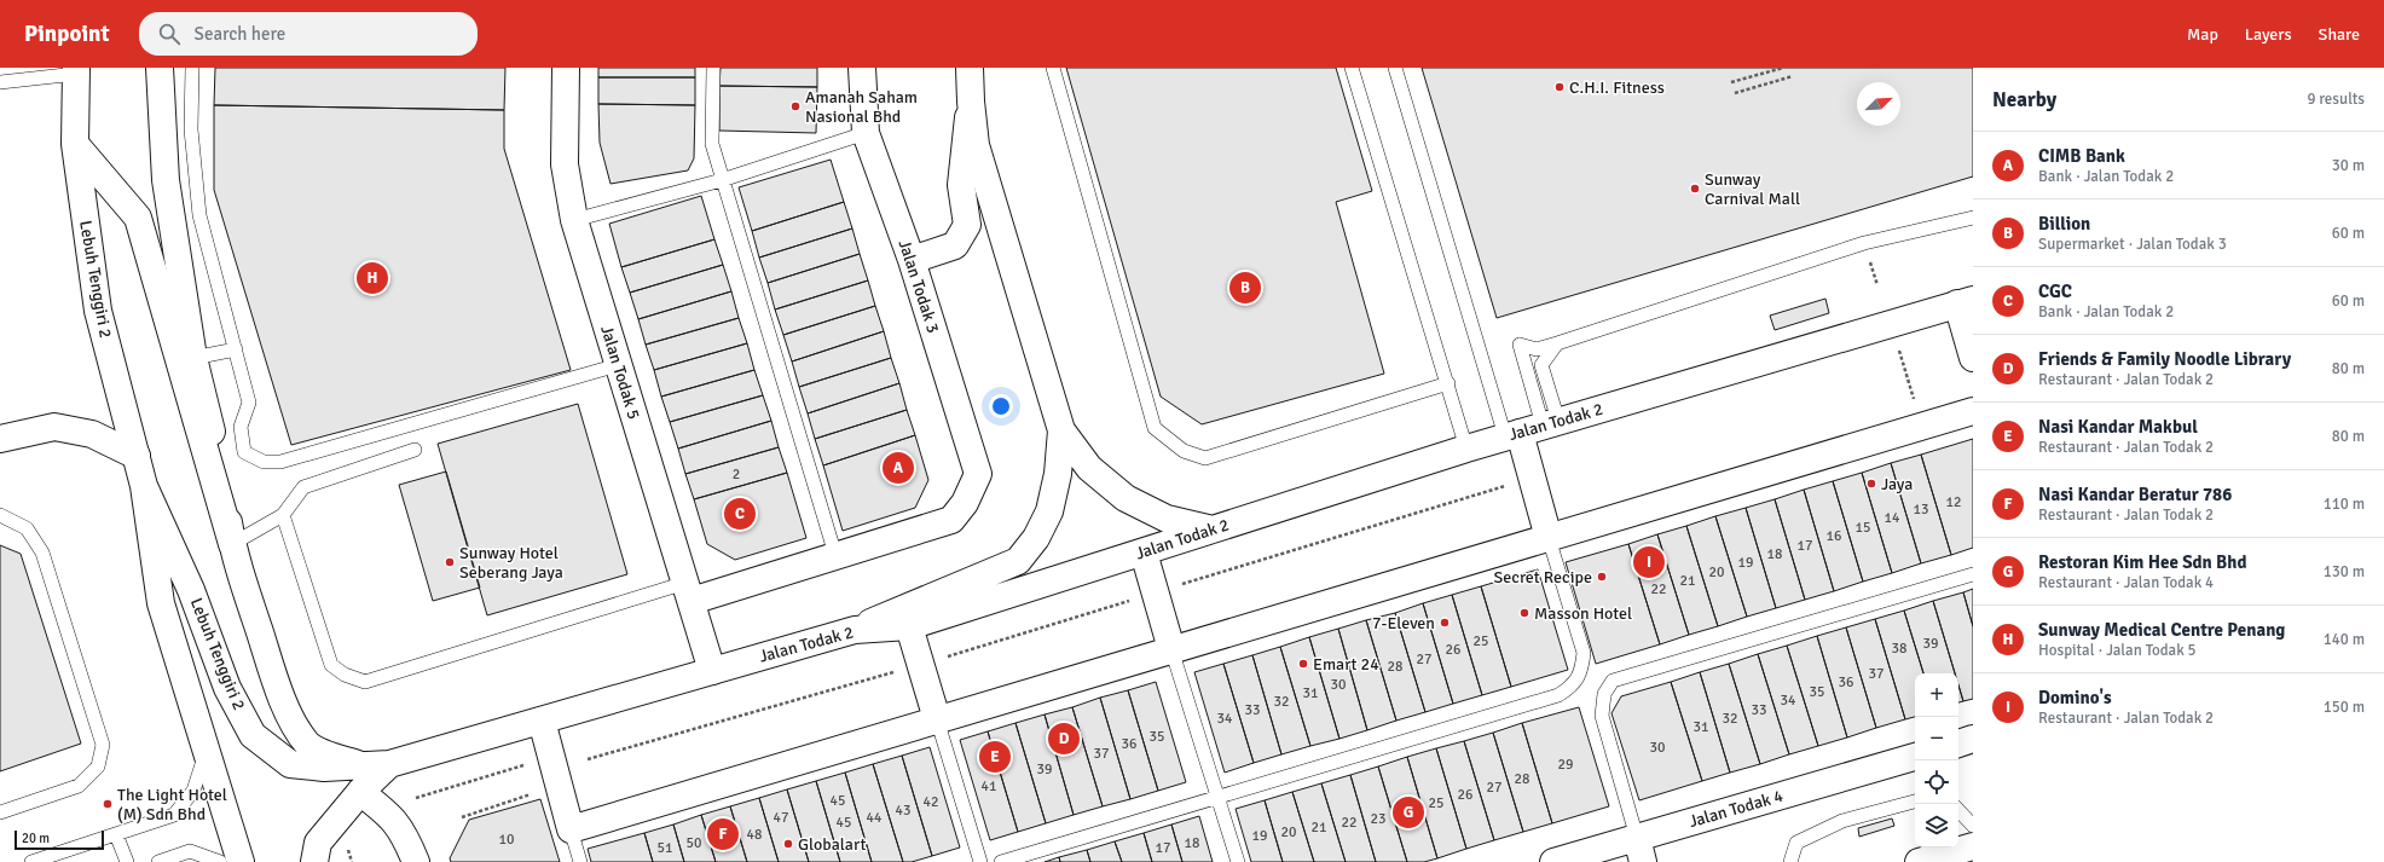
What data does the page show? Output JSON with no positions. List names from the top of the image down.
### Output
{
  "streets": {
    "street": [
      "Lebuh Tenggiri 2",
      "Jalan Todak 3",
      "Jalan Todak 5",
      "Jalan Todak 2",
      "Jalan Todak 4"
    ]
  },
  "crossings": [
    ["Lebuh Tenggiri 2", "Jalan Todak 2"],
    ["Jalan Todak 5", "Jalan Todak 2"]
  ],
  "places": [
    "C.H.I. Fitness",
    "Amanah Saham Nasional Bhd",
    "Sunway Carnival Mall",
    "Jaya",
    "Sunway Hotel Seberang Jaya",
    "Secret Recipe",
    "Masson Hotel",
    "7-Eleven",
    "Emart 24",
    "The Light Hotel (M) Sdn Bhd",
    "Globalart"
  ],
  "house_numbers": [
    "2",
    "12",
    "13",
    "14",
    "15",
    "16",
    "17",
    "18",
    "19",
    "20",
    "21",
    "22",
    "25",
    "39",
    "38",
    "26",
    "27",
    "28",
    "37",
    "36",
    "30",
    "35",
    "31",
    "34",
    "32",
    "33",
    "33",
    "34",
    "32",
    "31",
    "35",
    "36",
    "30",
    "37",
    "29",
    "39",
    "28",
    "41",
    "27",
    "26",
    "45",
    "42",
    "25",
    "43",
    "47",
    "44",
    "23",
    "45",
    "22",
    "21",
    "20",
    "48",
    "19",
    "10",
    "50",
    "18",
    "51",
    "17"
  ],
  "scale_bar": "20 m",
  "north": "top right",
  "page": {
    "header": "Pinpoint",
    "search": "Search here",
    "nav": ["Map", "Layers", "Share"],
    "heading": ["Nearby", "9 results"],
    "list": [
      {
        "mark": "A",
        "name": "CIMB Bank",
        "note": "Bank · Jalan Todak 2",
        "value": "30 m"
      },
      {
        "mark": "B",
        "name": "Billion",
        "note": "Supermarket · Jalan Todak 3",
        "value": "60 m"
      },
      {
        "mark": "C",
        "name": "CGC",
        "note": "Bank · Jalan Todak 2",
        "value": "60 m"
      },
      {
        "mark": "D",
        "name": "Friends & Family Noodle Library",
        "note": "Restaurant · Jalan Todak 2",
        "value": "80 m"
      },
      {
        "mark": "E",
        "name": "Nasi Kandar Makbul",
        "note": "Restaurant · Jalan Todak 2",
        "value": "80 m"
      },
      {
        "mark": "F",
        "name": "Nasi Kandar Beratur 786",
        "note": "Restaurant · Jalan Todak 2",
        "value": "110 m"
      },
      {
        "mark": "G",
        "name": "Restoran Kim Hee Sdn Bhd",
        "note": "Restaurant · Jalan Todak 4",
        "value": "130 m"
      },
      {
        "mark": "H",
        "name": "Sunway Medical Centre Penang",
        "note": "Hospital · Jalan Todak 5",
        "value": "140 m"
      },
      {
        "mark": "I",
        "name": "Domino's",
        "note": "Restaurant · Jalan Todak 2",
        "value": "150 m"
      }
    ],
    "pins": [
      "H",
      "B",
      "A",
      "C",
      "I",
      "D",
      "E",
      "G",
      "F"
    ],
    "map_buttons": ["+", "−"],
    "scale": "20 m"
  }
}
